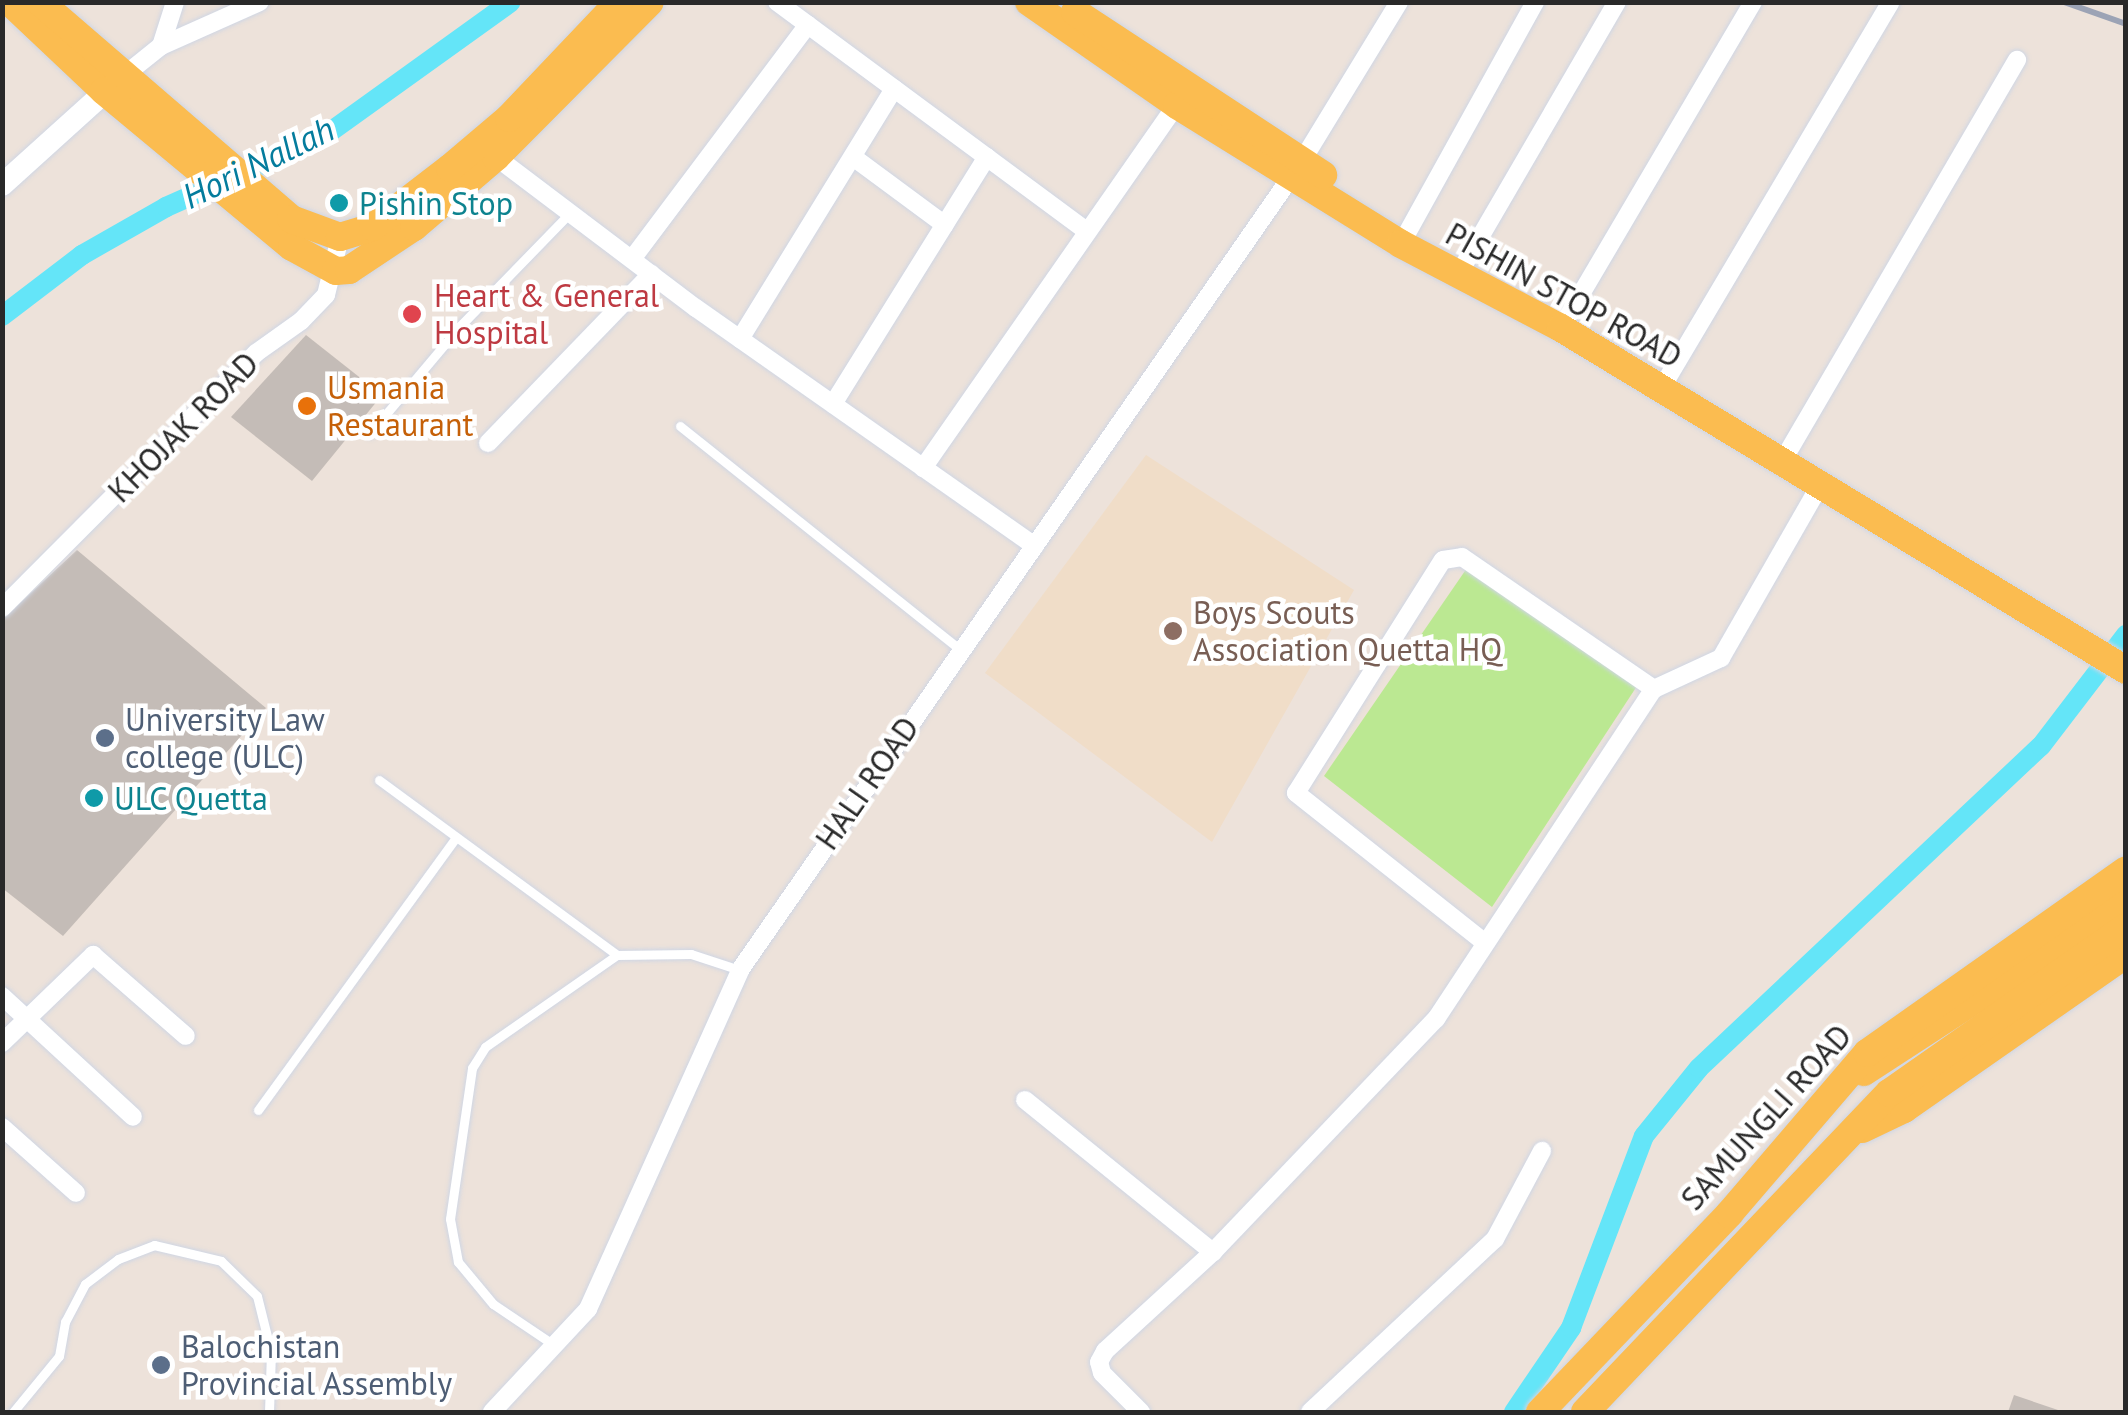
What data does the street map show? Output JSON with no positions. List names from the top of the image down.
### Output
{
  "streets": {
    "main road": ["PISHIN STOP ROAD", "SAMUNGLI ROAD"],
    "street": ["KHOJAK ROAD", "HALI ROAD"]
  },
  "crossings": [
    ["PISHIN STOP ROAD", "HALI ROAD"]
  ],
  "water": ["Hori Nallah"],
  "places": [
    "Pishin Stop",
    "Heart & General Hospital",
    "Usmania Restaurant",
    "Boys Scouts Association Quetta HQ",
    "University Law college (ULC)",
    "ULC Quetta",
    "Balochistan Provincial Assembly"
  ]
}
